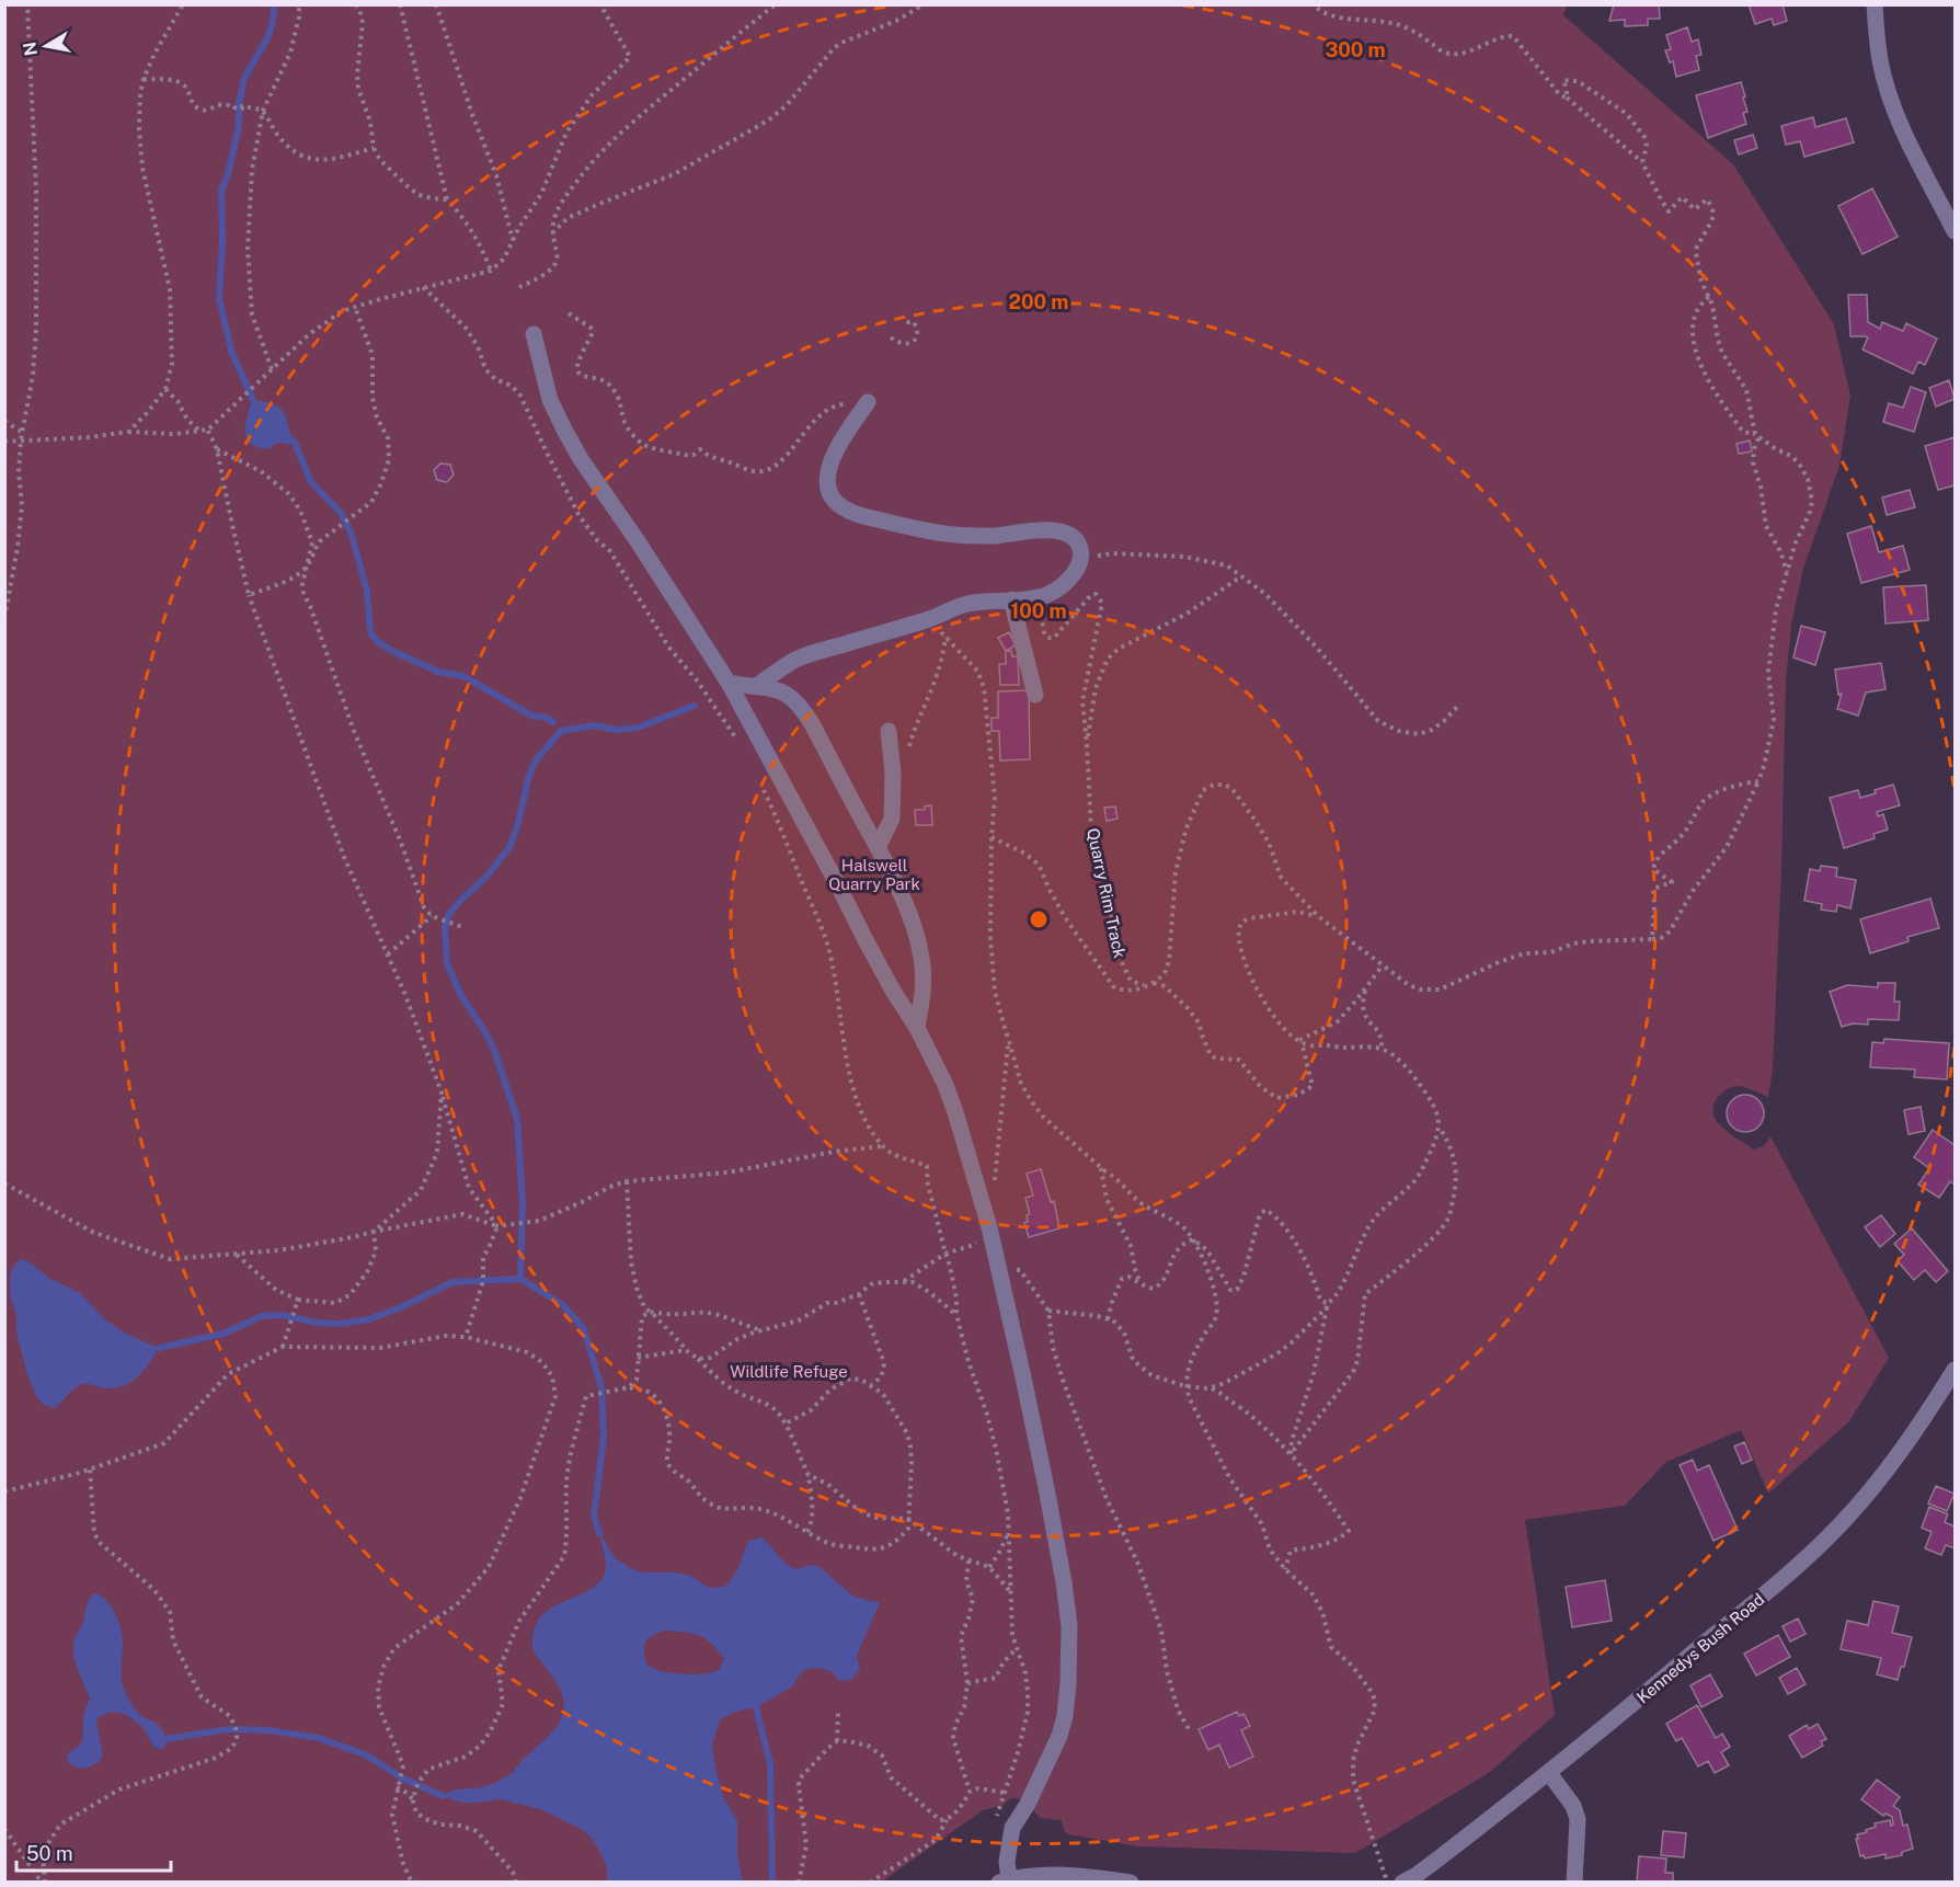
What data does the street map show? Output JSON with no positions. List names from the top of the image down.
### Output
{
  "streets": {
    "street": ["Kennedys Bush Road"],
    "path": ["Quarry Rim Track"]
  },
  "parks": ["Halswell Quarry Park", "Wildlife Refuge"],
  "scale_bar": "50 m",
  "north": "left",
  "rings": ["300 m", "200 m", "100 m"]
}
